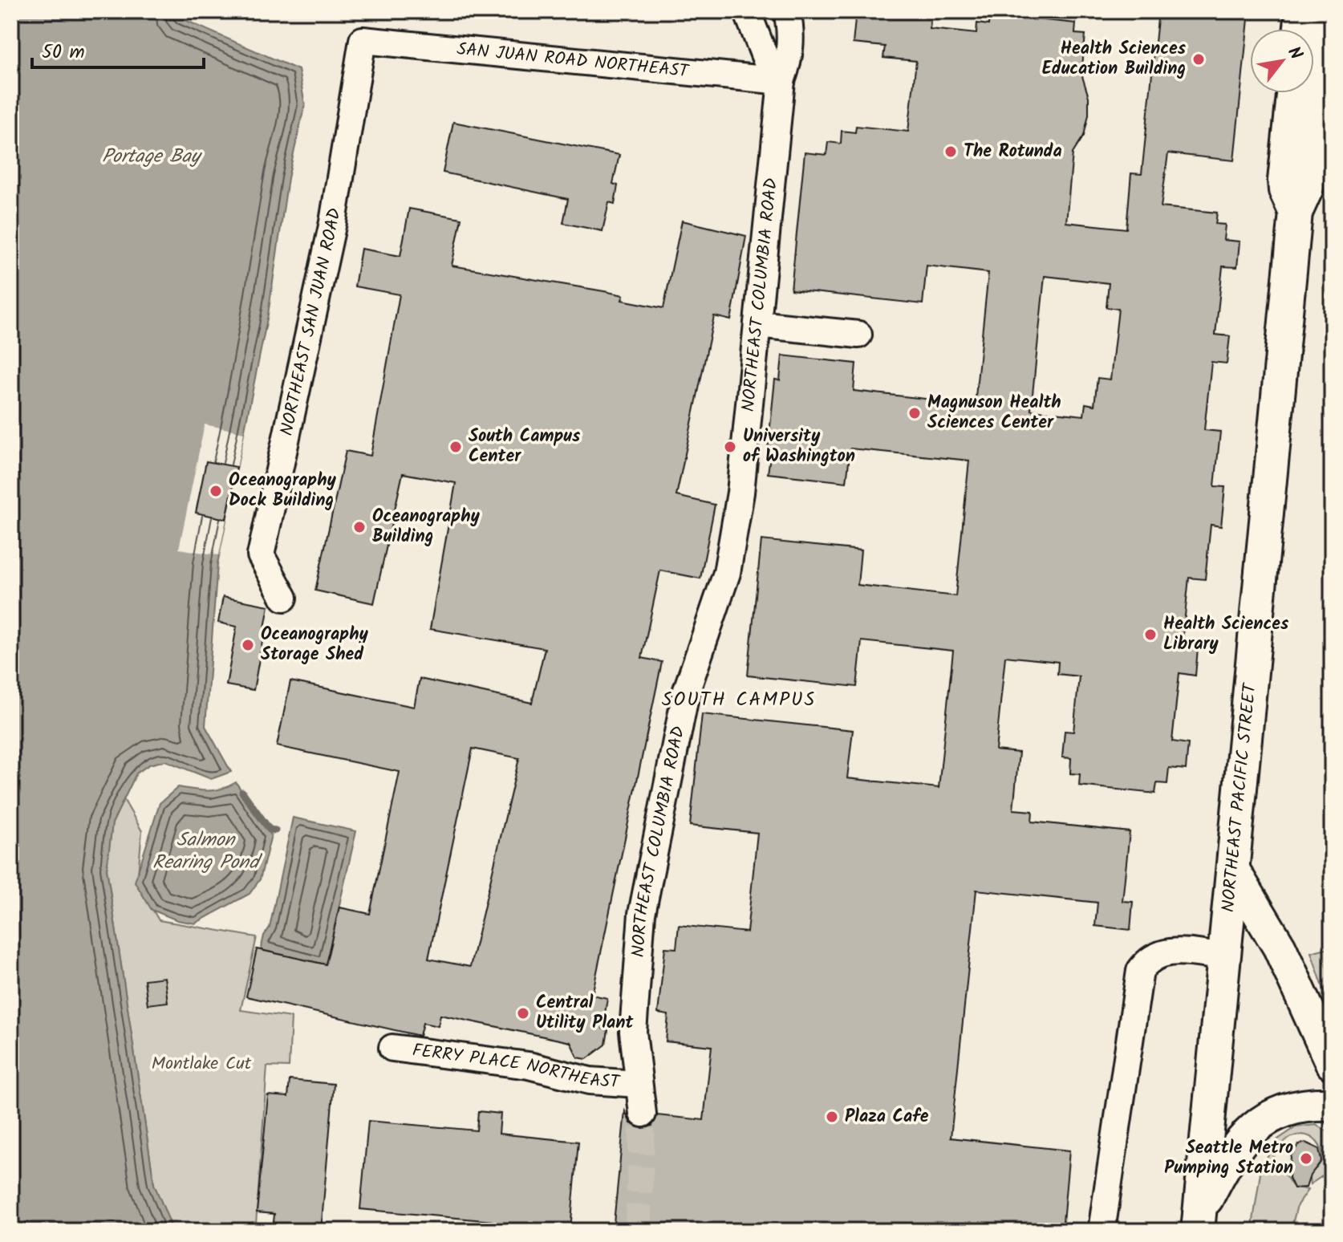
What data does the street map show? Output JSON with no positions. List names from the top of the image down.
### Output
{
  "streets": {
    "main road": ["NORTHEAST PACIFIC STREET"],
    "street": [
      "SAN JUAN ROAD NORTHEAST",
      "NORTHEAST COLUMBIA ROAD",
      "NORTHEAST SAN JUAN ROAD",
      "FERRY PLACE NORTHEAST"
    ]
  },
  "crossings": [
    ["SAN JUAN ROAD NORTHEAST", "NORTHEAST COLUMBIA ROAD"],
    ["SAN JUAN ROAD NORTHEAST", "NORTHEAST SAN JUAN ROAD"],
    ["NORTHEAST COLUMBIA ROAD", "FERRY PLACE NORTHEAST"]
  ],
  "districts": ["SOUTH CAMPUS"],
  "water": ["Portage Bay", "Salmon Rearing Pond"],
  "parks": ["Montlake Cut"],
  "places": [
    "Health Sciences Education Building",
    "The Rotunda",
    "Magnuson Health Sciences Center",
    "South Campus Center",
    "University of Washington",
    "Oceanography Dock Building",
    "Oceanography Building",
    "Health Sciences Library",
    "Oceanography Storage Shed",
    "Central Utility Plant",
    "Plaza Cafe",
    "Seattle Metro Pumping Station"
  ],
  "scale_bar": "50 m",
  "north": "top right"
}
